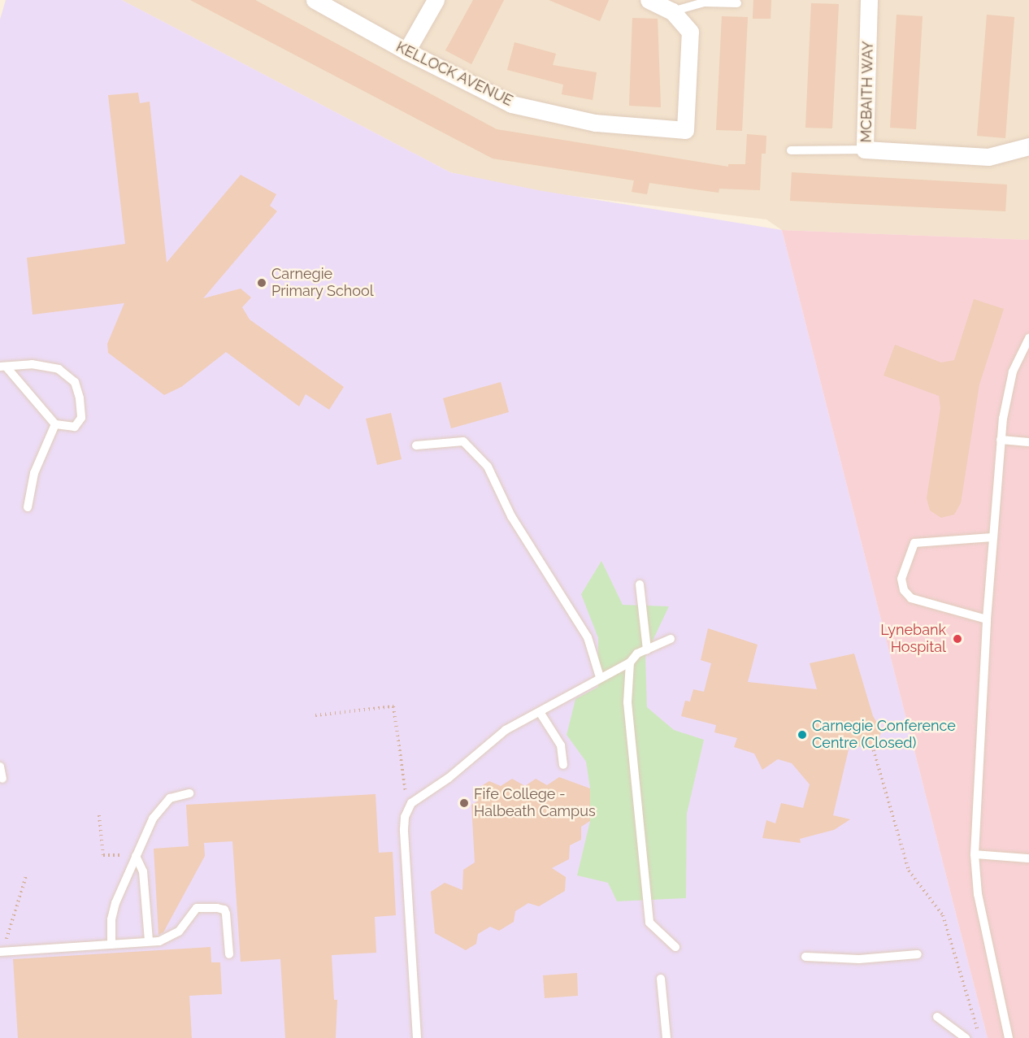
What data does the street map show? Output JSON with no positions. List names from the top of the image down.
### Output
{
  "streets": {
    "street": ["KELLOCK AVENUE", "MCBAITH WAY"]
  },
  "places": [
    "Carnegie Primary School",
    "Lynebank Hospital",
    "Carnegie Conference Centre (Closed)",
    "Fife College - Halbeath Campus"
  ]
}
